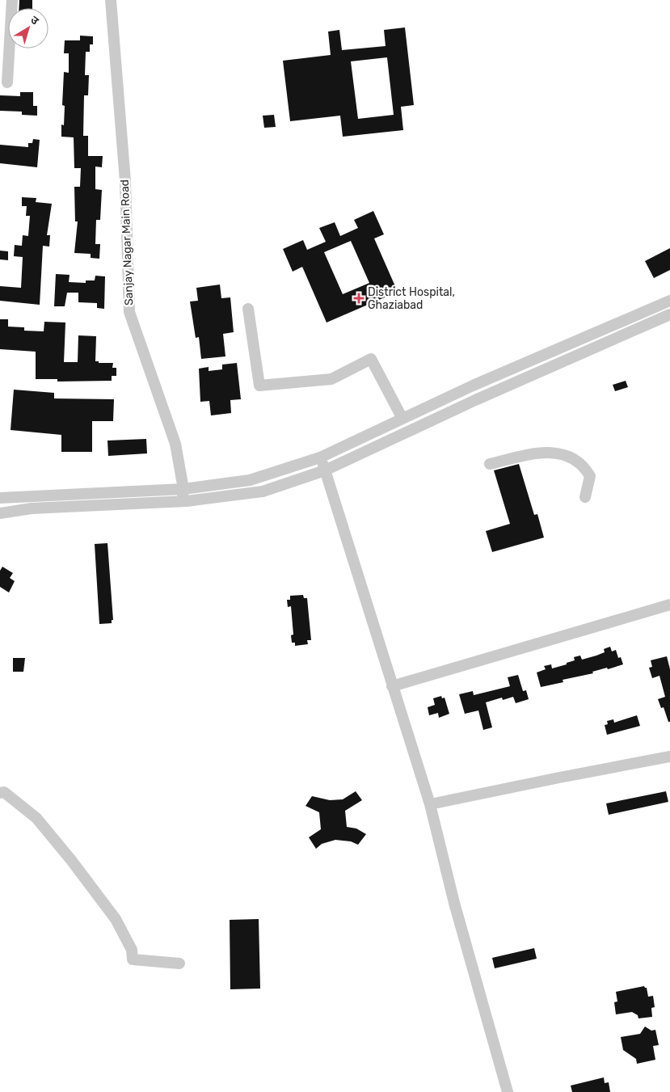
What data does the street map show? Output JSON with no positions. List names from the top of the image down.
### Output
{
  "streets": {
    "street": ["Sanjay Nagar Main Road"]
  },
  "places": {
    "health": ["District Hospital, Ghaziabad"]
  },
  "north": "top right"
}
